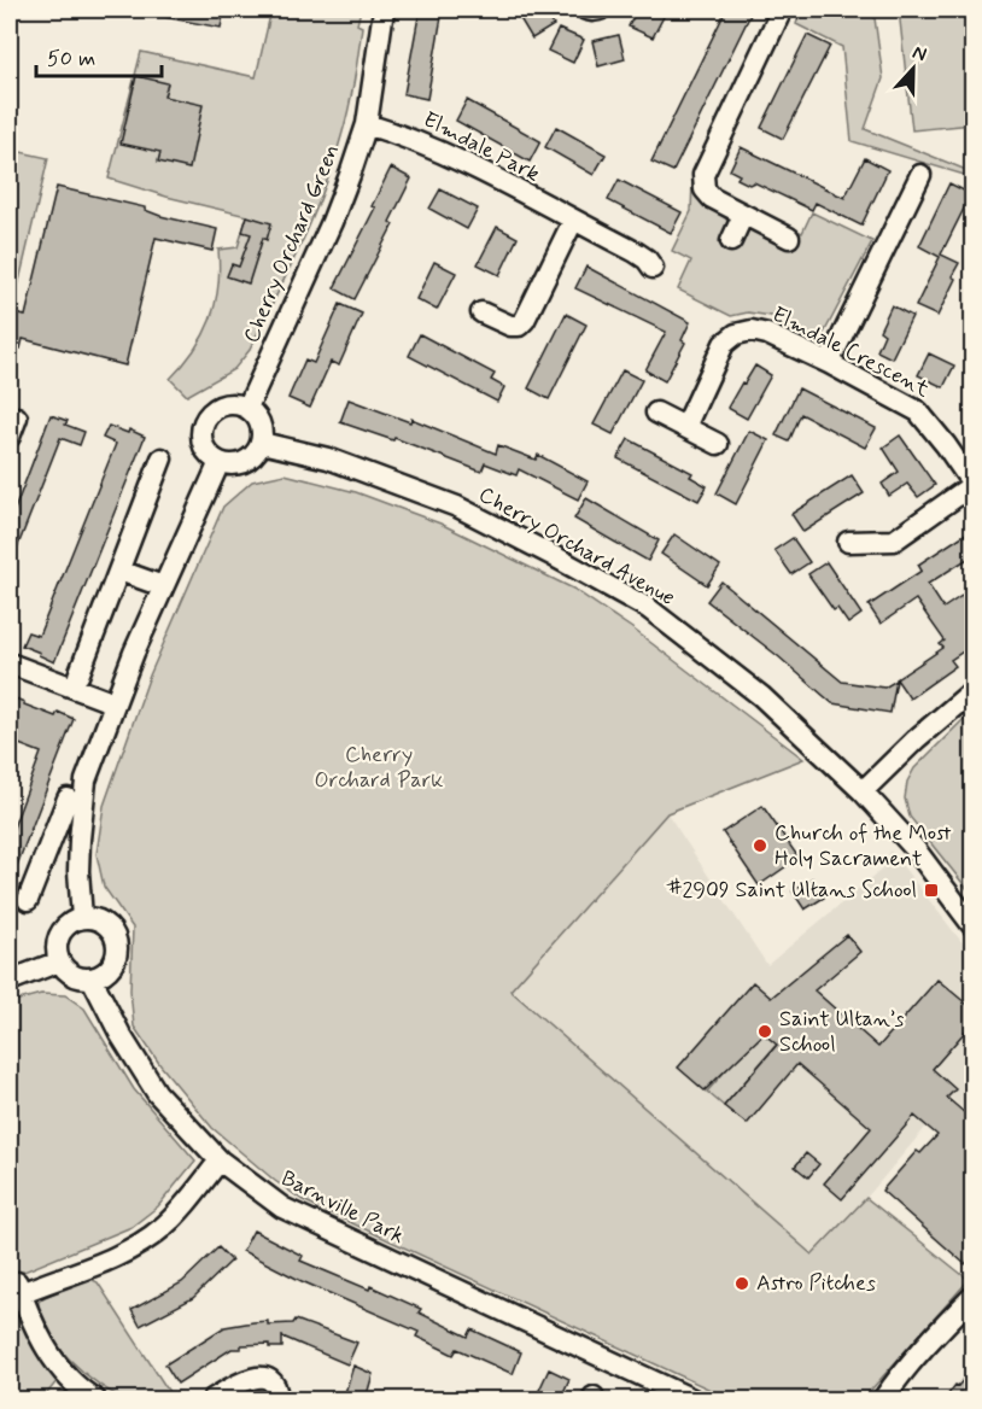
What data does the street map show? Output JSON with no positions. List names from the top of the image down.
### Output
{
  "streets": {
    "street": [
      "Elmdale Park",
      "Cherry Orchard Green",
      "Elmdale Crescent",
      "Cherry Orchard Avenue",
      "Barnville Park"
    ]
  },
  "crossings": [
    ["Elmdale Park", "Cherry Orchard Green"],
    ["Cherry Orchard Green", "Cherry Orchard Avenue"]
  ],
  "parks": ["Cherry Orchard Park"],
  "places": {
    "other": ["Church of the Most Holy Sacrament", "Saint Ultan’s School", "Astro Pitches"],
    "transit": ["#2909 Saint Ultans School"]
  },
  "scale_bar": "50 m",
  "north": "top"
}
